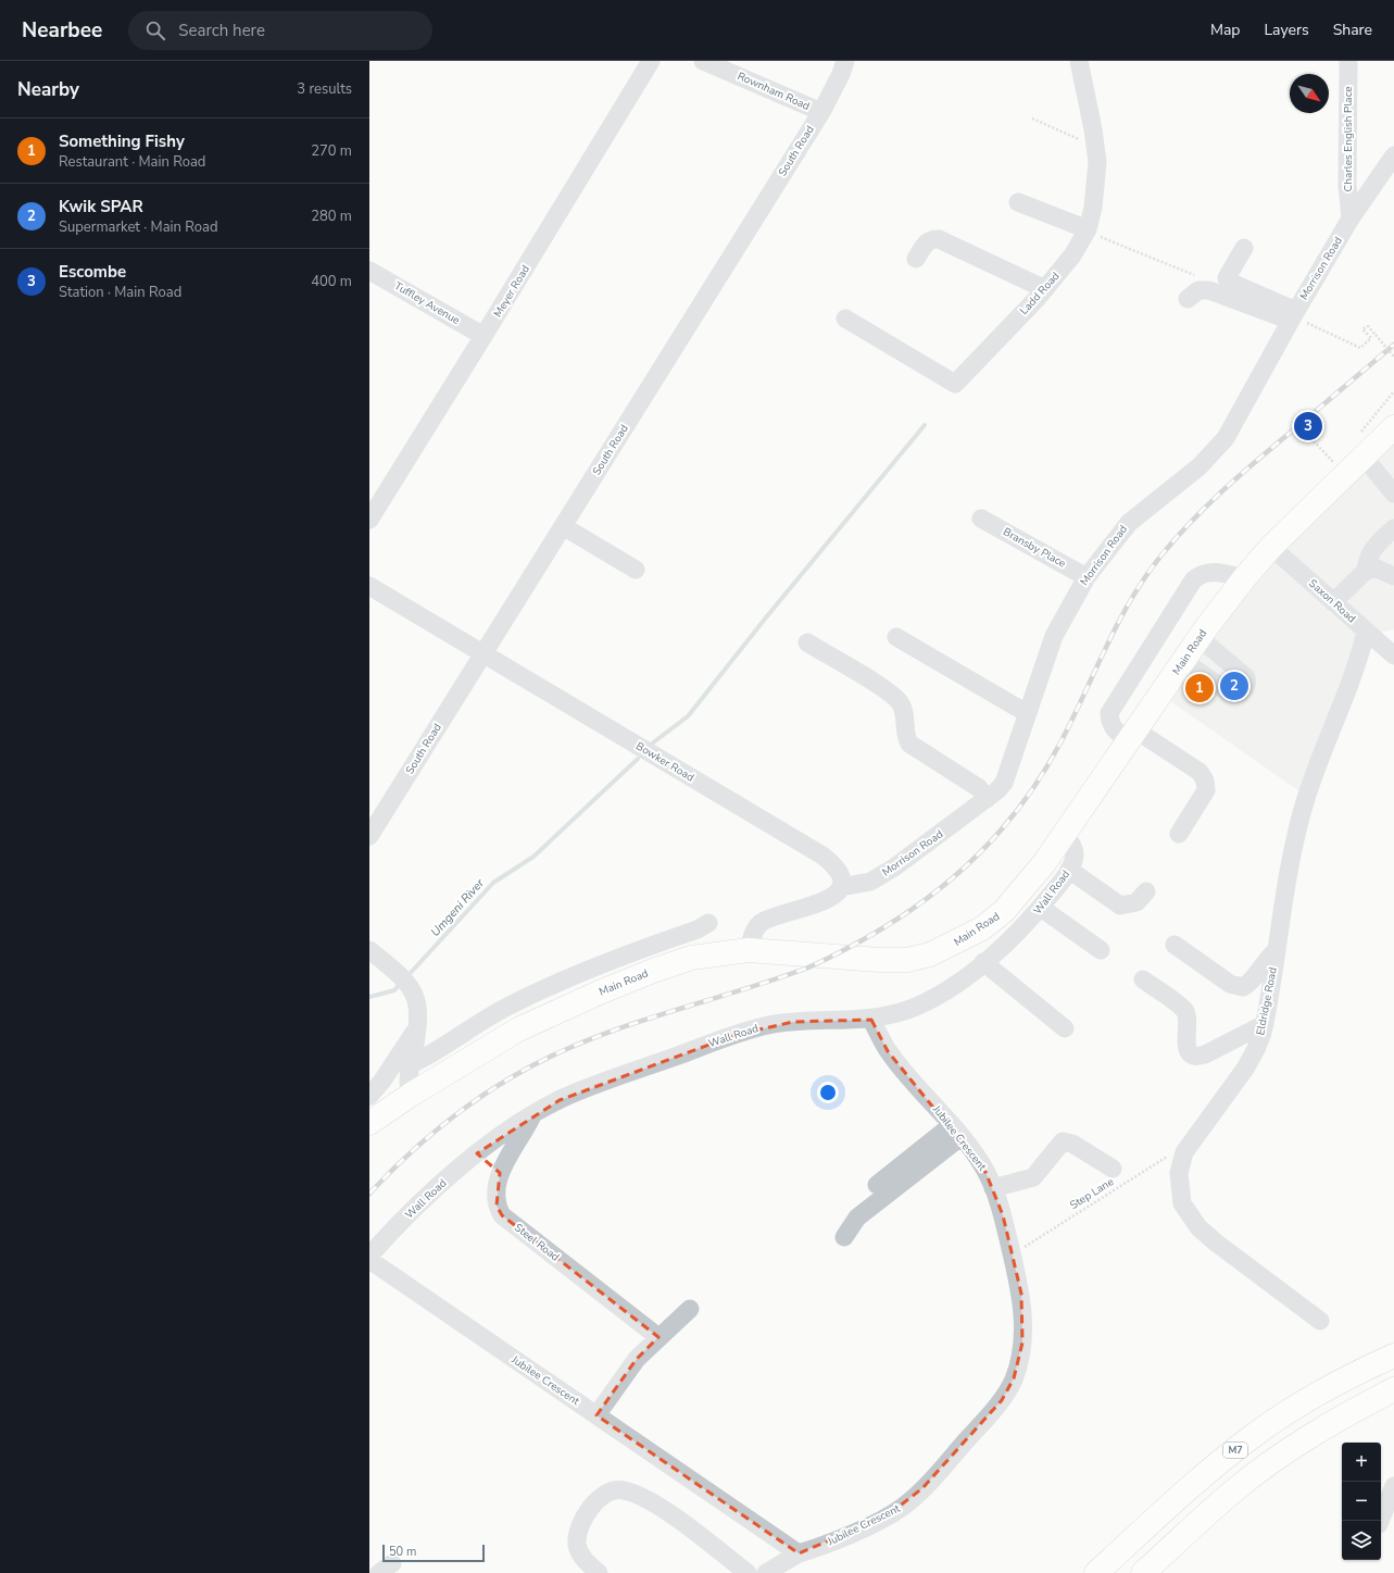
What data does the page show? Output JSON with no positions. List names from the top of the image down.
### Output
{
  "streets": {
    "main road": ["Main Road", "M7"],
    "street": [
      "Rownham Road",
      "Charles English Place",
      "South Road",
      "Morrison Road",
      "Meyer Road",
      "Ladd Road",
      "Tuffley Avenue",
      "Bransby Place",
      "Saxon Road",
      "Bowker Road",
      "Wall Road",
      "Eldridge Road",
      "Jubilee Crescent",
      "Steel Road"
    ],
    "path": ["Step Lane"]
  },
  "crossings": [
    ["Rownham Road", "South Road"],
    ["Charles English Place", "Morrison Road"],
    ["South Road", "Bowker Road"],
    ["Morrison Road", "Bransby Place"],
    ["Morrison Road", "Bowker Road"],
    ["Meyer Road", "Tuffley Avenue"],
    ["Saxon Road", "Main Road"],
    ["Saxon Road", "Eldridge Road"],
    ["Main Road", "Wall Road"],
    ["Wall Road", "Jubilee Crescent"],
    ["Wall Road", "Steel Road"],
    ["Eldridge Road", "Step Lane"],
    ["Jubilee Crescent", "Step Lane"]
  ],
  "water": ["Umgeni River"],
  "scale_bar": "50 m",
  "north": "bottom right",
  "page": {
    "header": "Nearbee",
    "search": "Search here",
    "nav": ["Map", "Layers", "Share"],
    "heading": ["Nearby", "3 results"],
    "list": [
      {
        "mark": "1",
        "name": "Something Fishy",
        "note": "Restaurant · Main Road",
        "value": "270 m"
      },
      {
        "mark": "2",
        "name": "Kwik SPAR",
        "note": "Supermarket · Main Road",
        "value": "280 m"
      },
      {
        "mark": "3",
        "name": "Escombe",
        "note": "Station · Main Road",
        "value": "400 m"
      }
    ],
    "pins": ["3", "2", "1"],
    "map_buttons": ["+", "−"],
    "scale": "50 m"
  }
}
